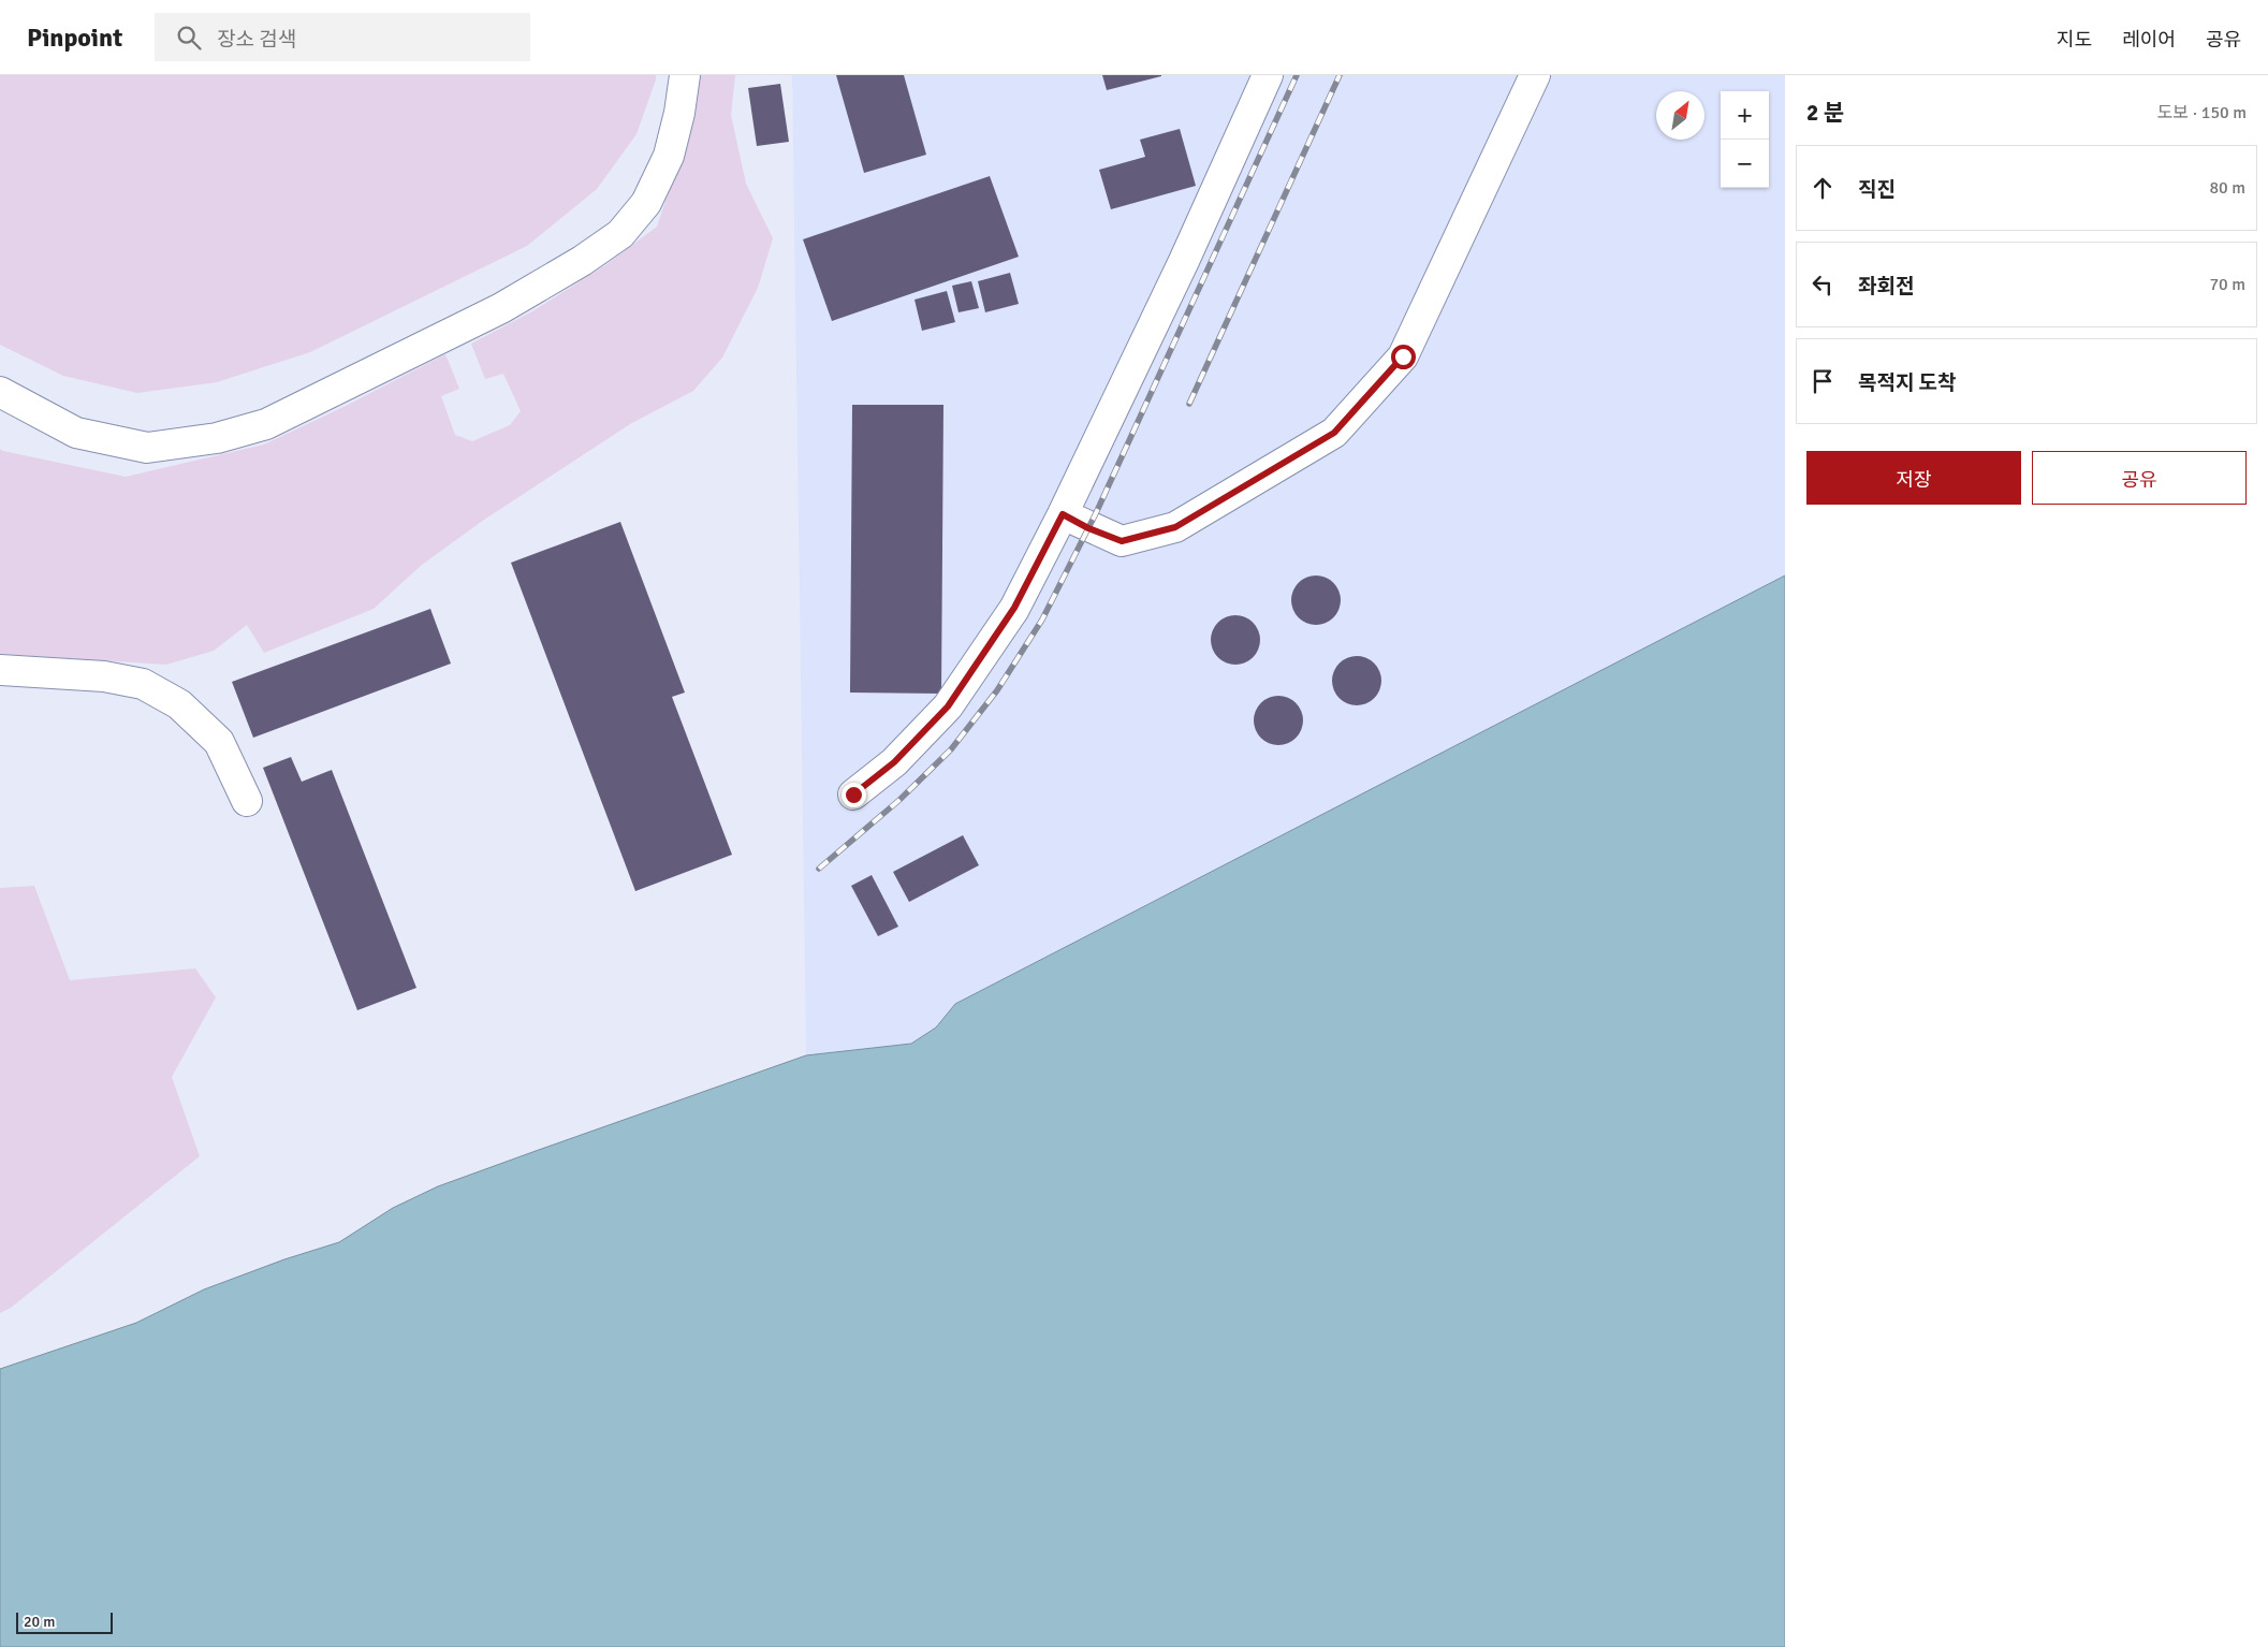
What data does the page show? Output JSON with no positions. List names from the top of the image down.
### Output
{
  "scale_bar": "20 m",
  "north": "top right",
  "page": {
    "header": "Pinpoint",
    "search": "장소 검색",
    "nav": ["지도", "레이어", "공유"],
    "heading": ["2 분", "도보 · 150 m"],
    "map_buttons": ["+", "−"],
    "list": [
      ["직진", "80 m"],
      ["좌회전", "70 m"],
      "목적지 도착"
    ],
    "buttons": ["저장", "공유"],
    "scale": "20 m"
  }
}
